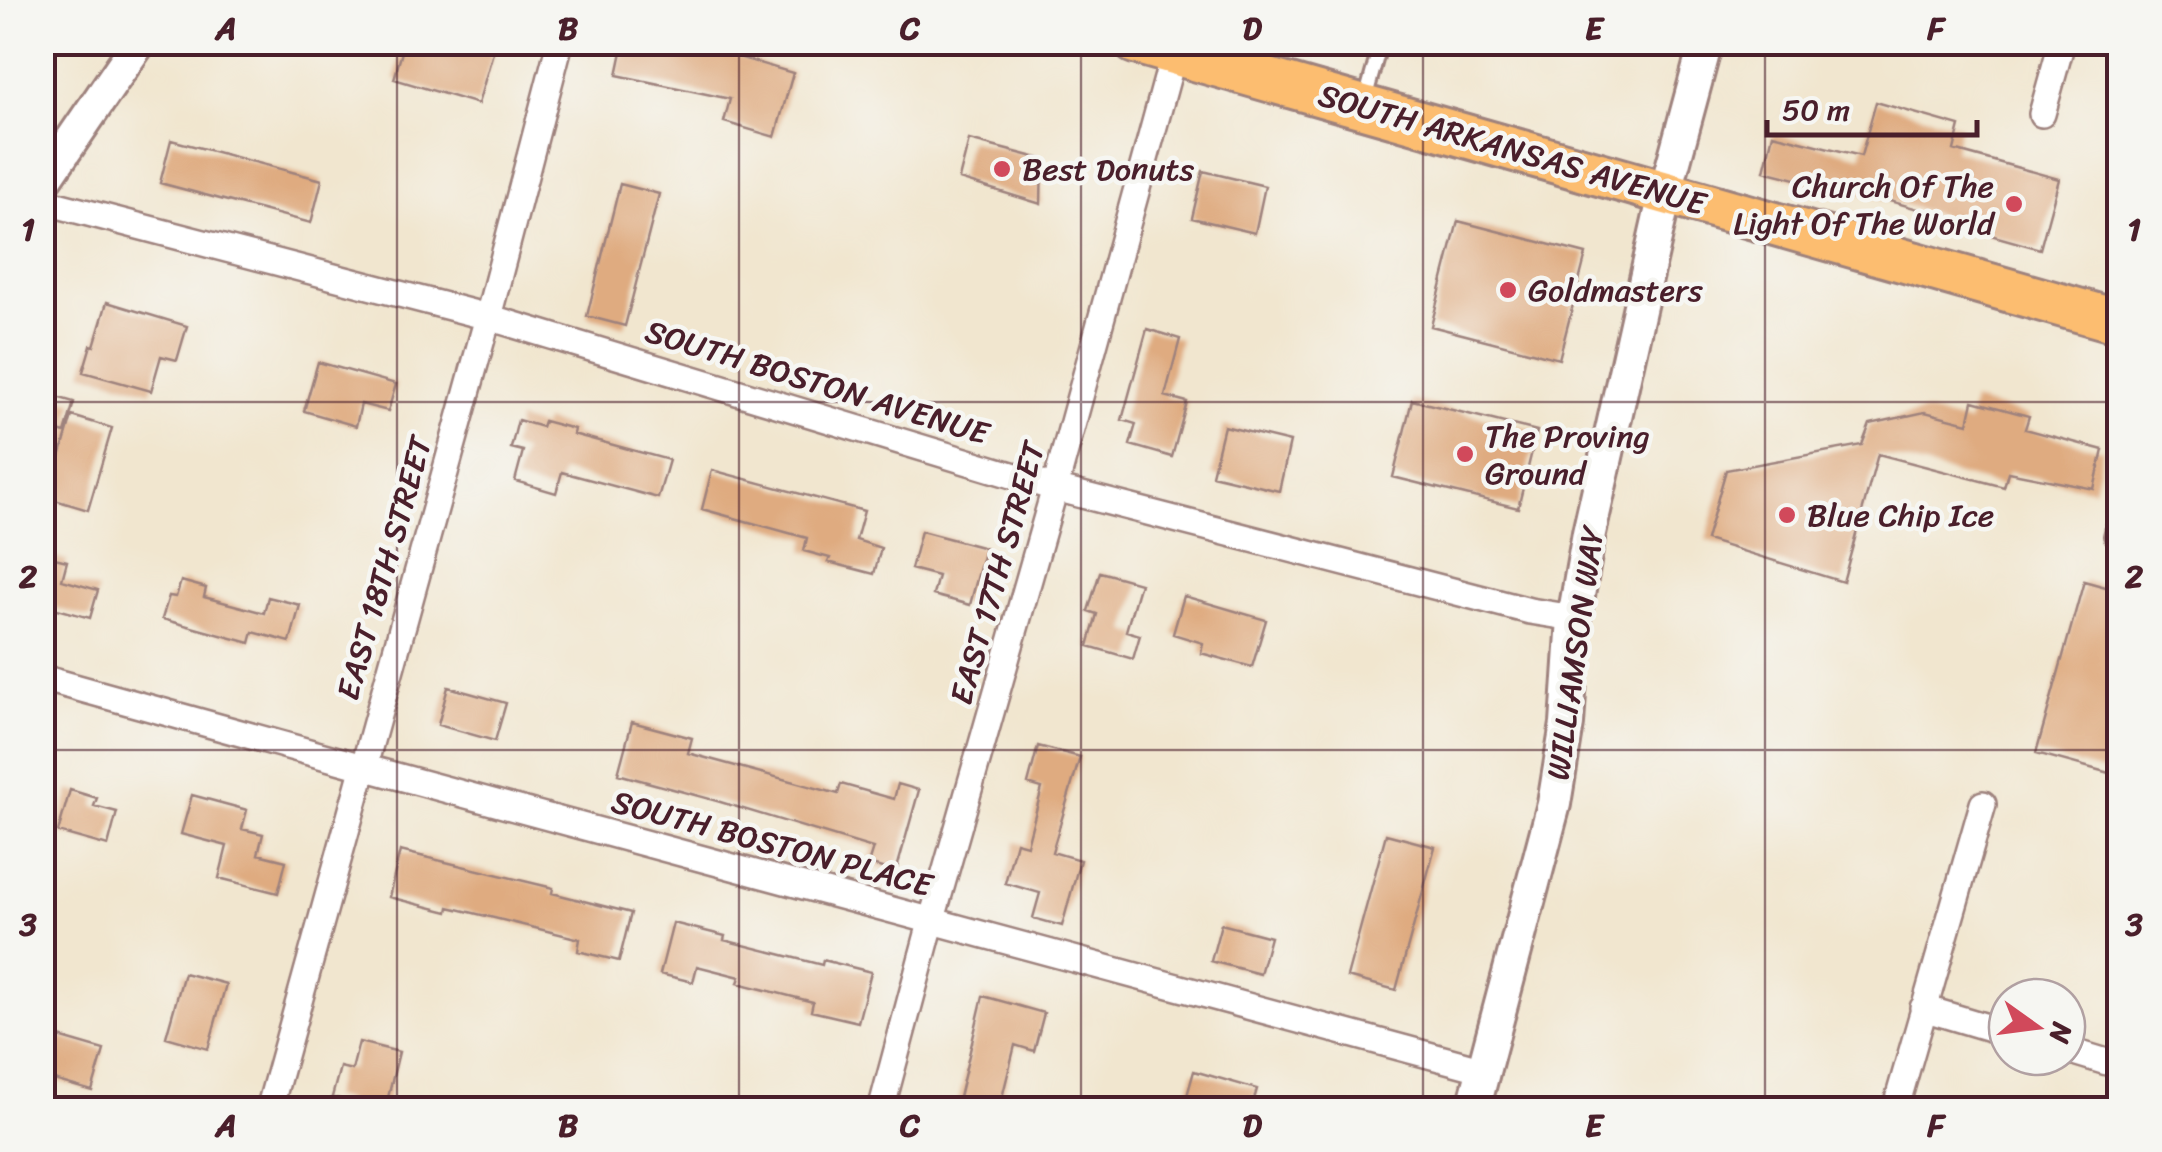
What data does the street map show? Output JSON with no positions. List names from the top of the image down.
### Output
{
  "streets": {
    "highway": ["SOUTH ARKANSAS AVENUE"],
    "street": [
      "SOUTH BOSTON AVENUE",
      "EAST 18TH STREET",
      "EAST 17TH STREET",
      "WILLIAMSON WAY",
      "SOUTH BOSTON PLACE"
    ]
  },
  "crossings": [
    ["SOUTH ARKANSAS AVENUE", "EAST 17TH STREET"],
    ["SOUTH ARKANSAS AVENUE", "WILLIAMSON WAY"],
    ["SOUTH BOSTON AVENUE", "EAST 18TH STREET"],
    ["SOUTH BOSTON AVENUE", "EAST 17TH STREET"],
    ["SOUTH BOSTON AVENUE", "WILLIAMSON WAY"],
    ["EAST 18TH STREET", "SOUTH BOSTON PLACE"],
    ["EAST 17TH STREET", "SOUTH BOSTON PLACE"],
    ["WILLIAMSON WAY", "SOUTH BOSTON PLACE"]
  ],
  "places": [
    "Best Donuts",
    "Church Of The Light Of The World",
    "Goldmasters",
    "The Proving Ground",
    "Blue Chip Ice"
  ],
  "scale_bar": "50 m",
  "north": "right",
  "grid": {
    "columns": [
      "A",
      "B",
      "C",
      "D",
      "E",
      "F"
    ],
    "rows": ["1", "2", "3"]
  }
}
